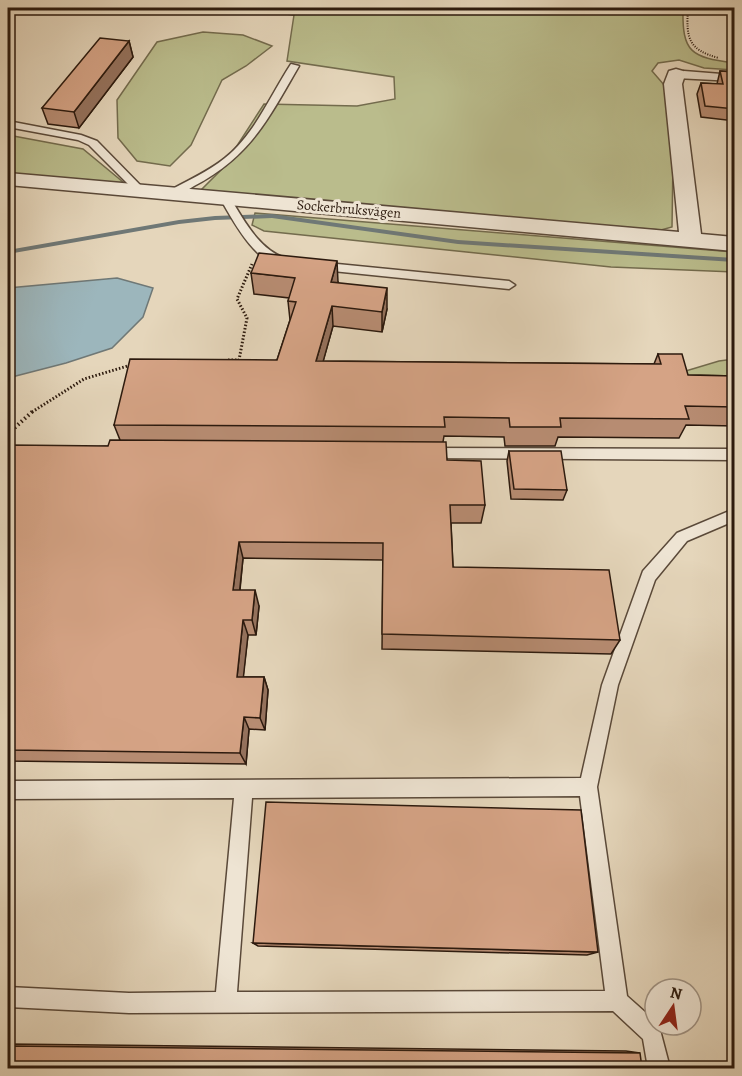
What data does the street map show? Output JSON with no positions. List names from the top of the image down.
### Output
{
  "streets": {
    "street": ["Sockerbruksvägen"]
  },
  "north": "top"
}
